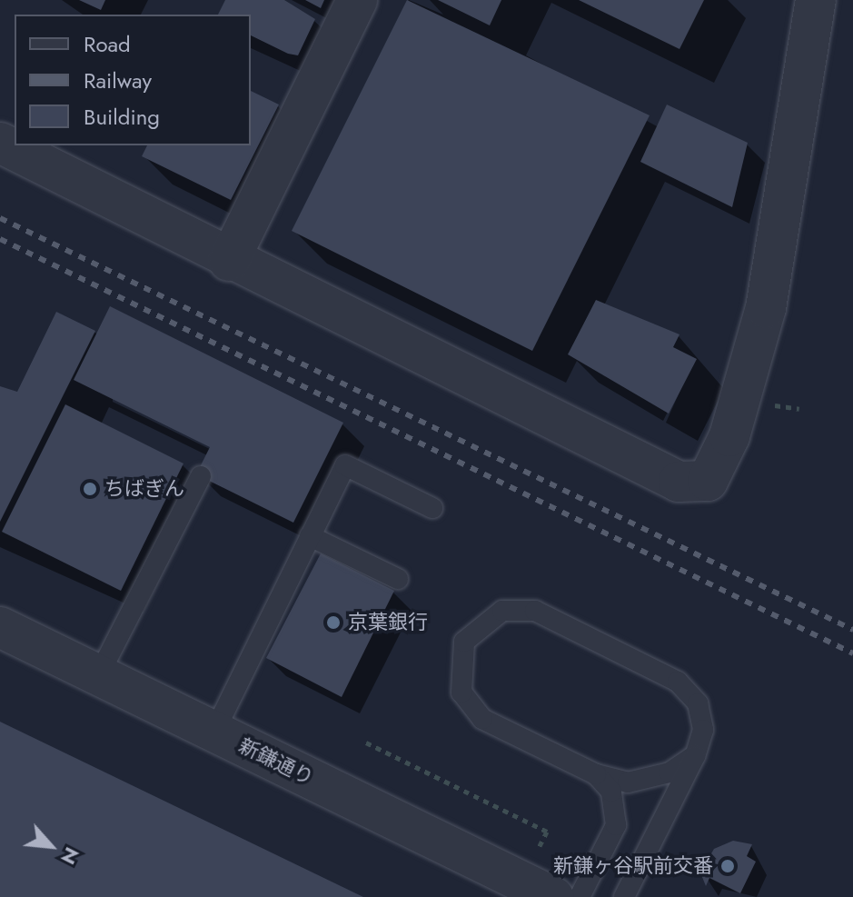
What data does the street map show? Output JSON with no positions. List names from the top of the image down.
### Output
{
  "streets": {
    "street": ["新鎌通り"]
  },
  "places": ["ちばぎん", "京葉銀行", "新鎌ヶ谷駅前交番"],
  "legend": ["Road", "Railway", "Building"],
  "north": "bottom right"
}
